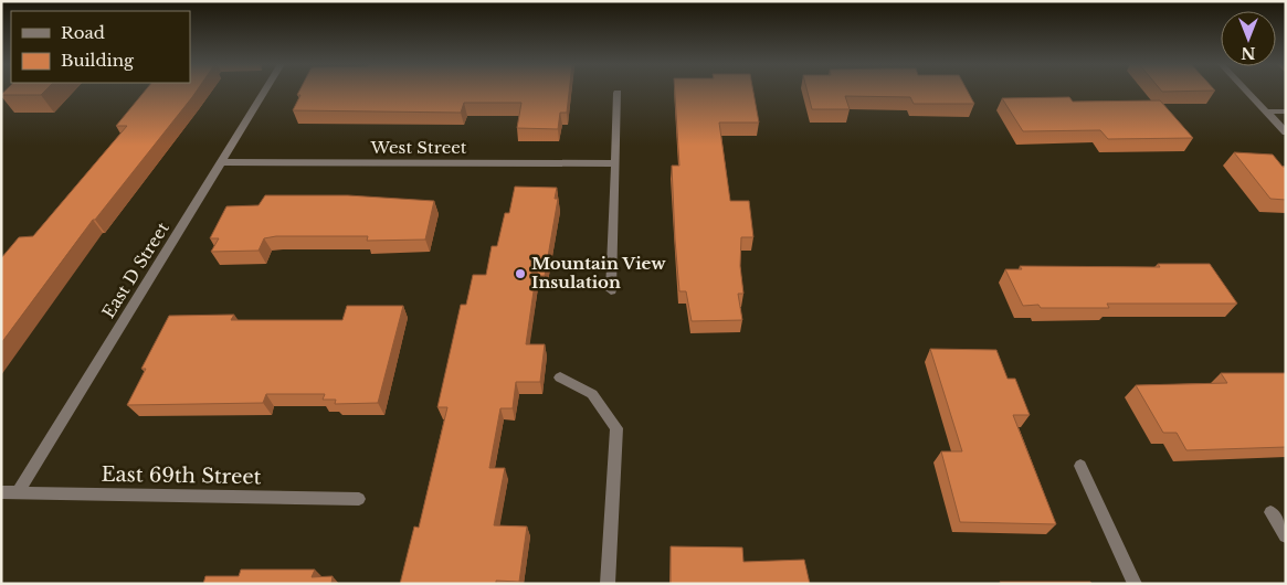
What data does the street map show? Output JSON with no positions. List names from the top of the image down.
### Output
{
  "streets": {
    "street": ["West Street", "East D Street", "East 69th Street"]
  },
  "crossings": [
    ["West Street", "East D Street"],
    ["East D Street", "East 69th Street"]
  ],
  "places": ["Mountain View Insulation"],
  "legend": ["Road", "Building"],
  "north": "bottom"
}
